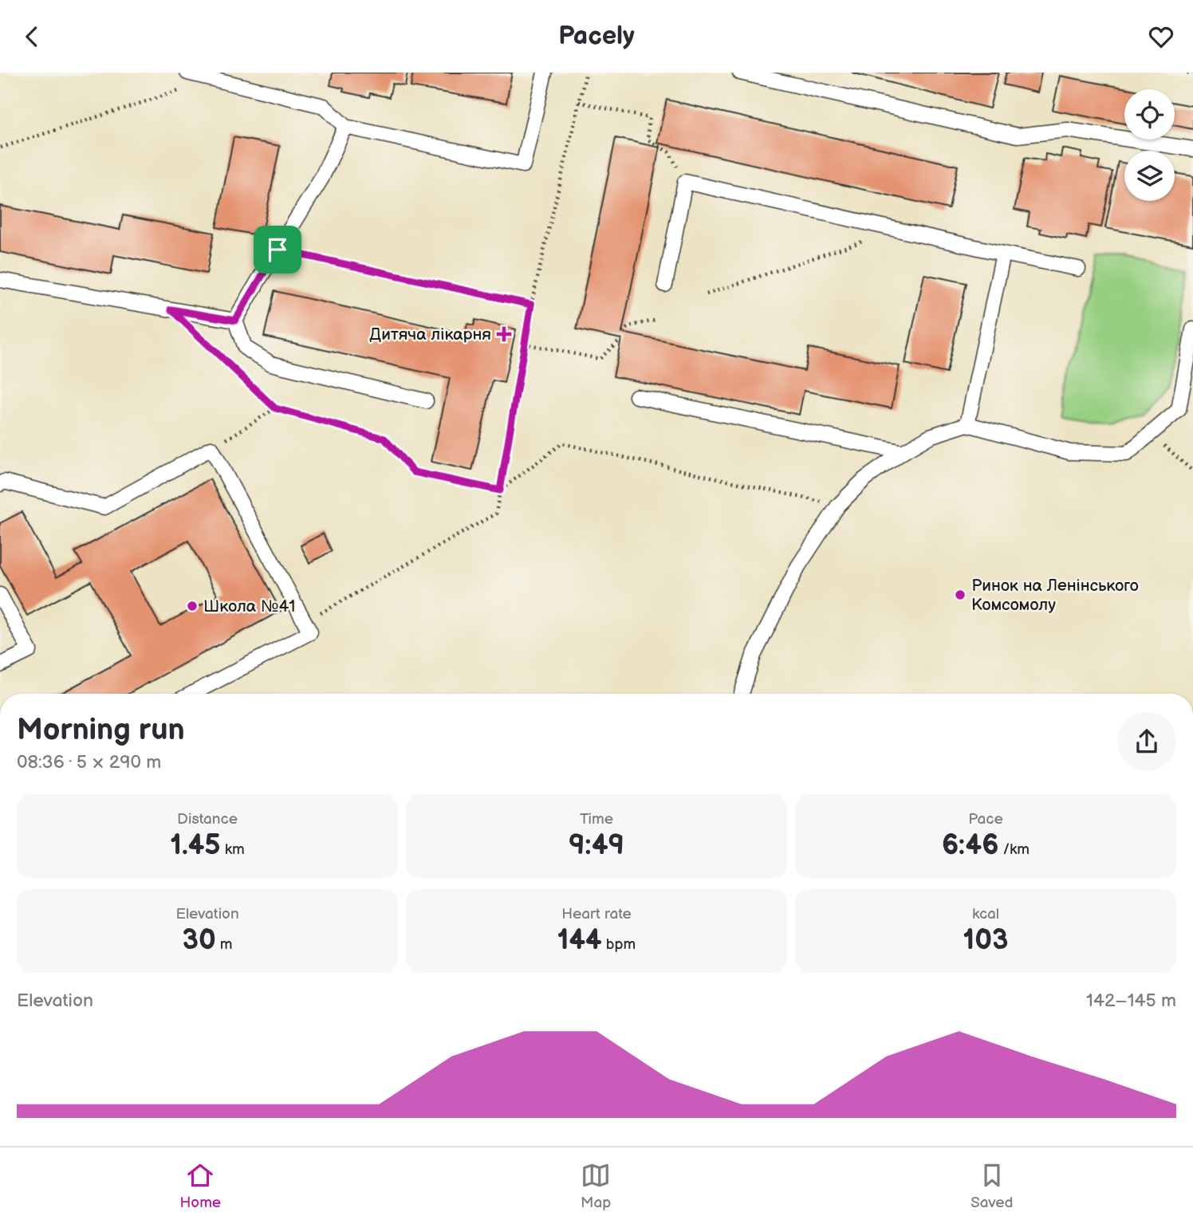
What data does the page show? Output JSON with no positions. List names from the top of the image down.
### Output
{
  "places": {
    "health": ["Дитяча лікарня"],
    "other": ["Ринок на Ленінського Комсомолу", "Школа №41"]
  },
  "page": {
    "header": "Pacely",
    "heading": ["Morning run", "08:36 · 5 × 290 m"],
    "stats": [
      ["Distance", "1.45 km"],
      ["Time", "9:49"],
      ["Pace", "6:46 /km"],
      ["Elevation", "30 m"],
      ["Heart rate", "144 bpm"],
      ["kcal", "103"]
    ],
    "chart": ["Elevation", "142–145 m"],
    "tabs": ["Home", "Map", "Saved"]
  }
}
